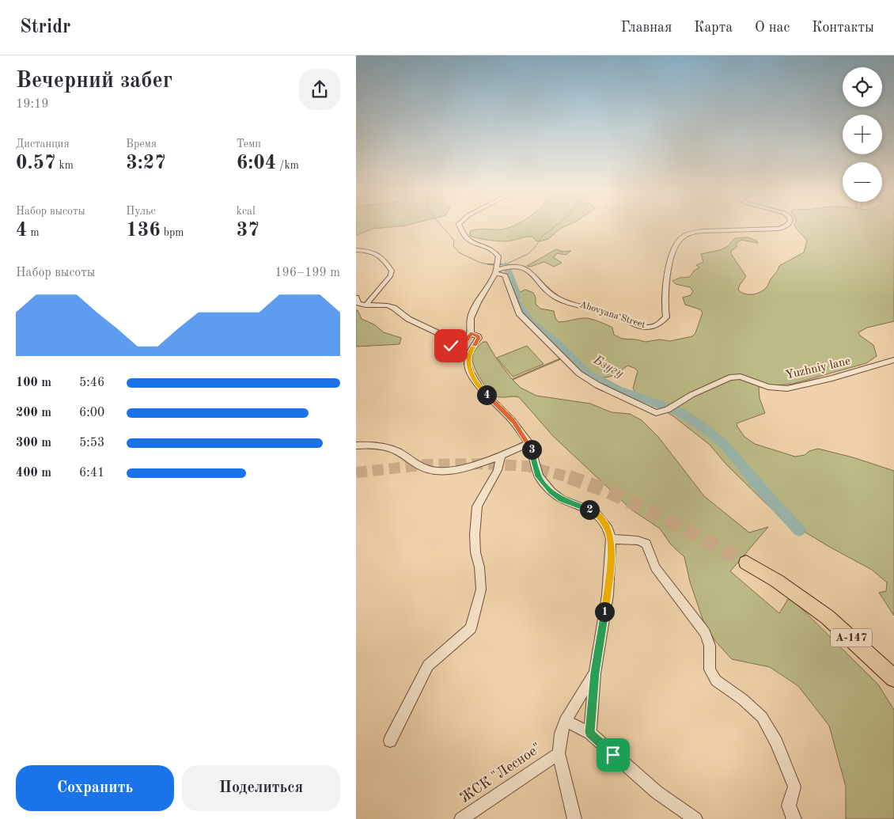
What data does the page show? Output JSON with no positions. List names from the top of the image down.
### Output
{
  "streets": {
    "highway": ["А-147"],
    "street": ["Abovyana Street", "Yuzhniy lane", "ЖСК \"Лесное\""]
  },
  "crossings": [
    ["Abovyana Street", "Yuzhniy lane"]
  ],
  "water": ["Бзугу"],
  "page": {
    "header": "Stridr",
    "nav": [
      "Главная",
      "Карта",
      "О нас",
      "Контакты"
    ],
    "heading": ["Вечерний забег", "19:19"],
    "map_buttons": ["+", "−"],
    "stats": [
      ["Дистанция", "0.57 km"],
      ["Время", "3:27"],
      ["Темп", "6:04 /km"],
      ["Набор высоты", "4 m"],
      ["Пульс", "136 bpm"],
      ["kcal", "37"]
    ],
    "chart": ["Набор высоты", "196–199 m"],
    "list": [
      {
        "name": "100 m",
        "note": "5:46"
      },
      {
        "name": "200 m",
        "note": "6:00"
      },
      {
        "name": "300 m",
        "note": "5:53"
      },
      {
        "name": "400 m",
        "note": "6:41"
      }
    ],
    "pins": [
      "4",
      "3",
      "2",
      "1"
    ],
    "buttons": ["Сохранить", "Поделиться"]
  }
}
